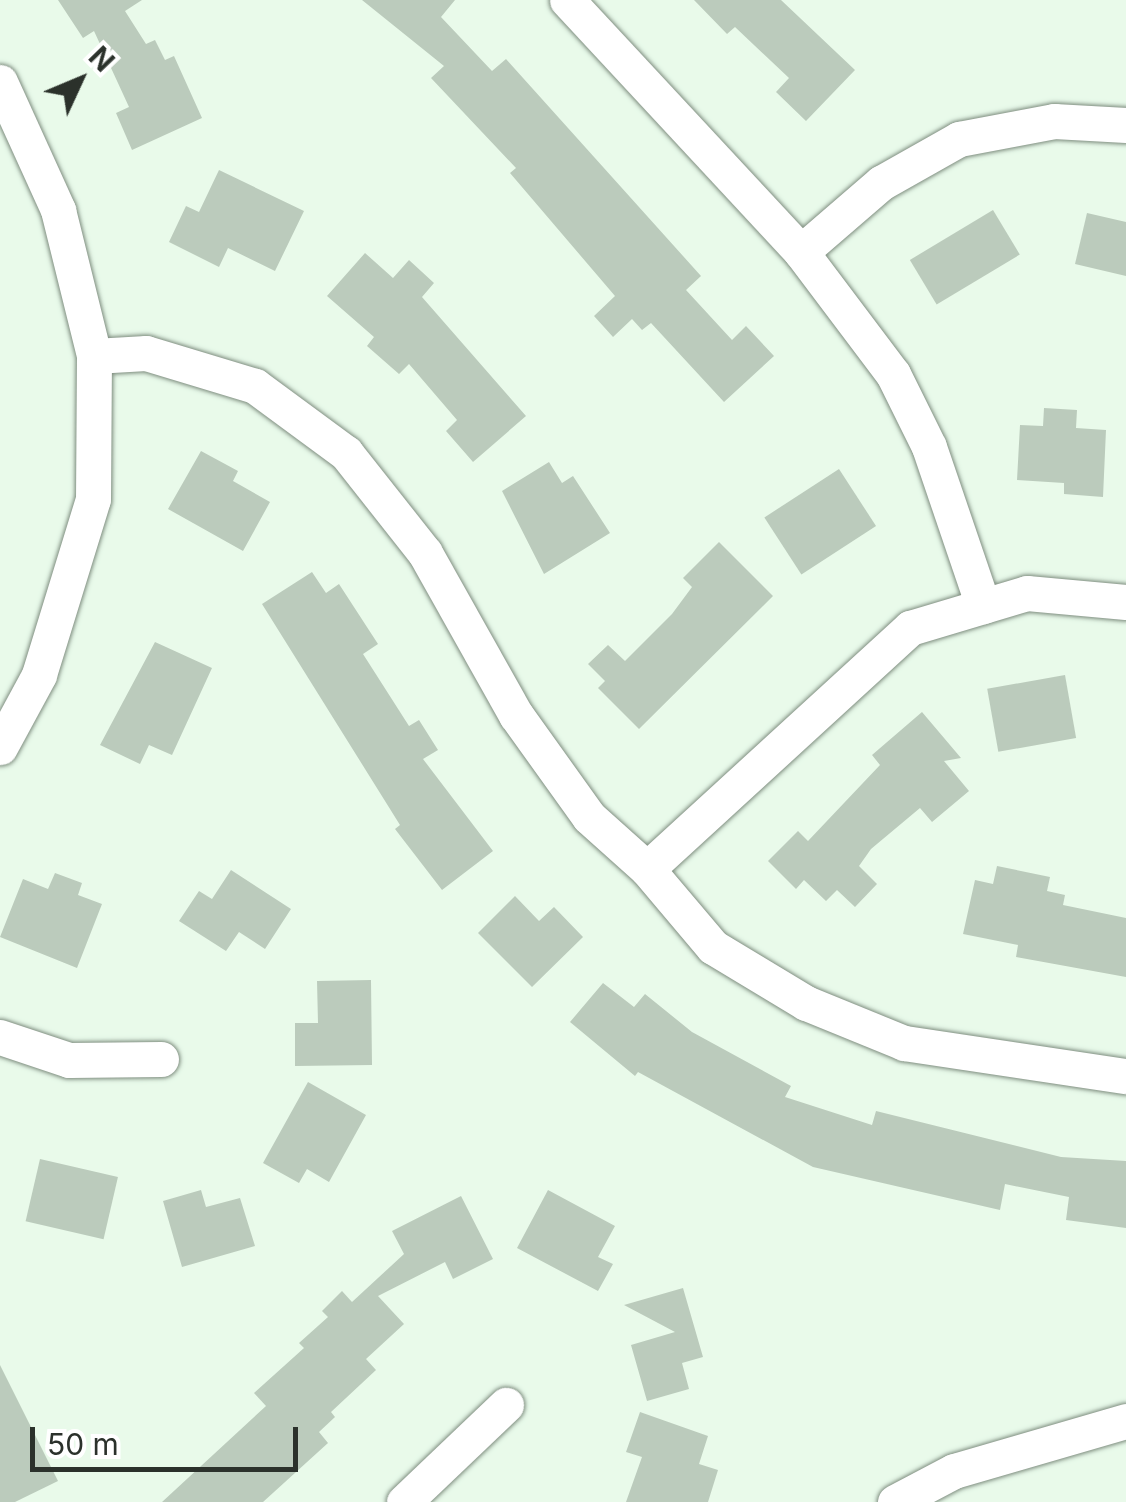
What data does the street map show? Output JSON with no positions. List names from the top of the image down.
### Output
{
  "scale_bar": "50 m",
  "north": "top right"
}
